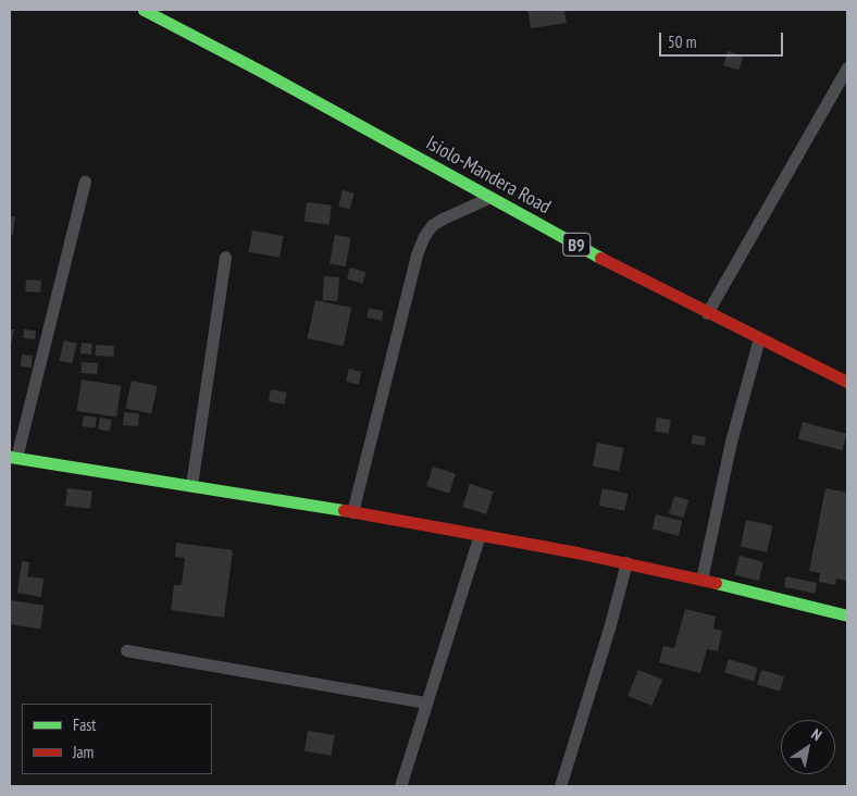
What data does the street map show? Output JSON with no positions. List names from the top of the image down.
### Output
{
  "streets": {
    "main road": ["Isiolo-Mandera Road", "B9"]
  },
  "legend": ["Fast", "Jam"],
  "scale_bar": "50 m",
  "north": "top right"
}
